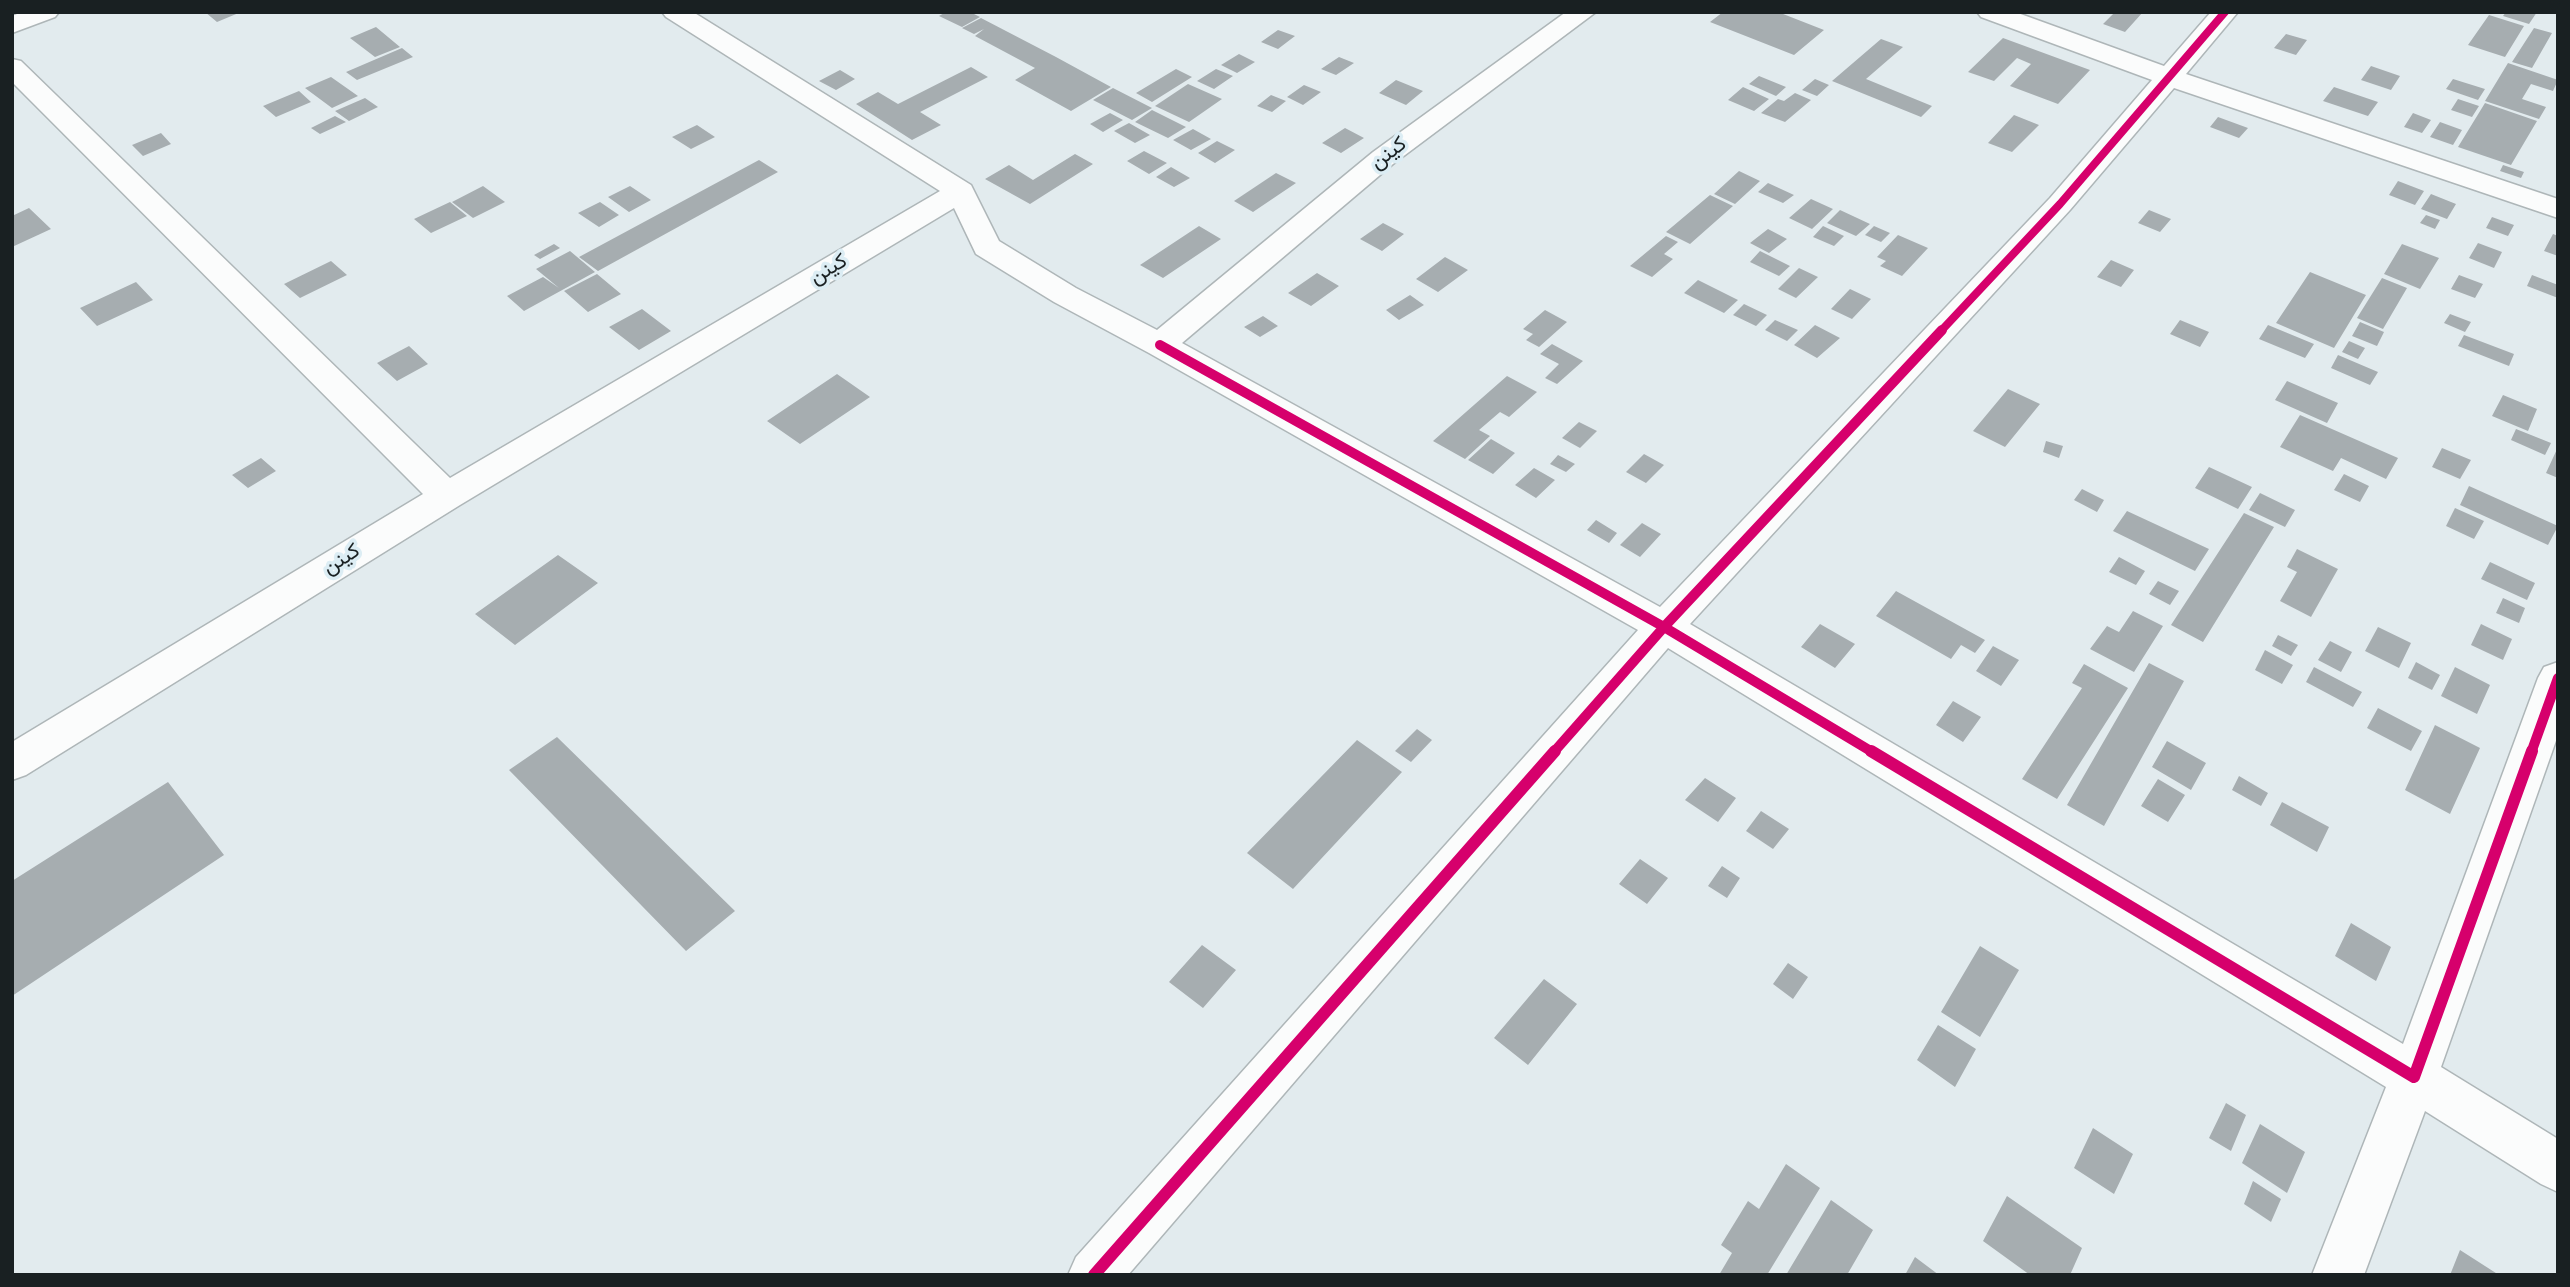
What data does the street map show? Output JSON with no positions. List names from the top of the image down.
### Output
{
  "streets": {
    "street": ["كينن"]
  }
}
